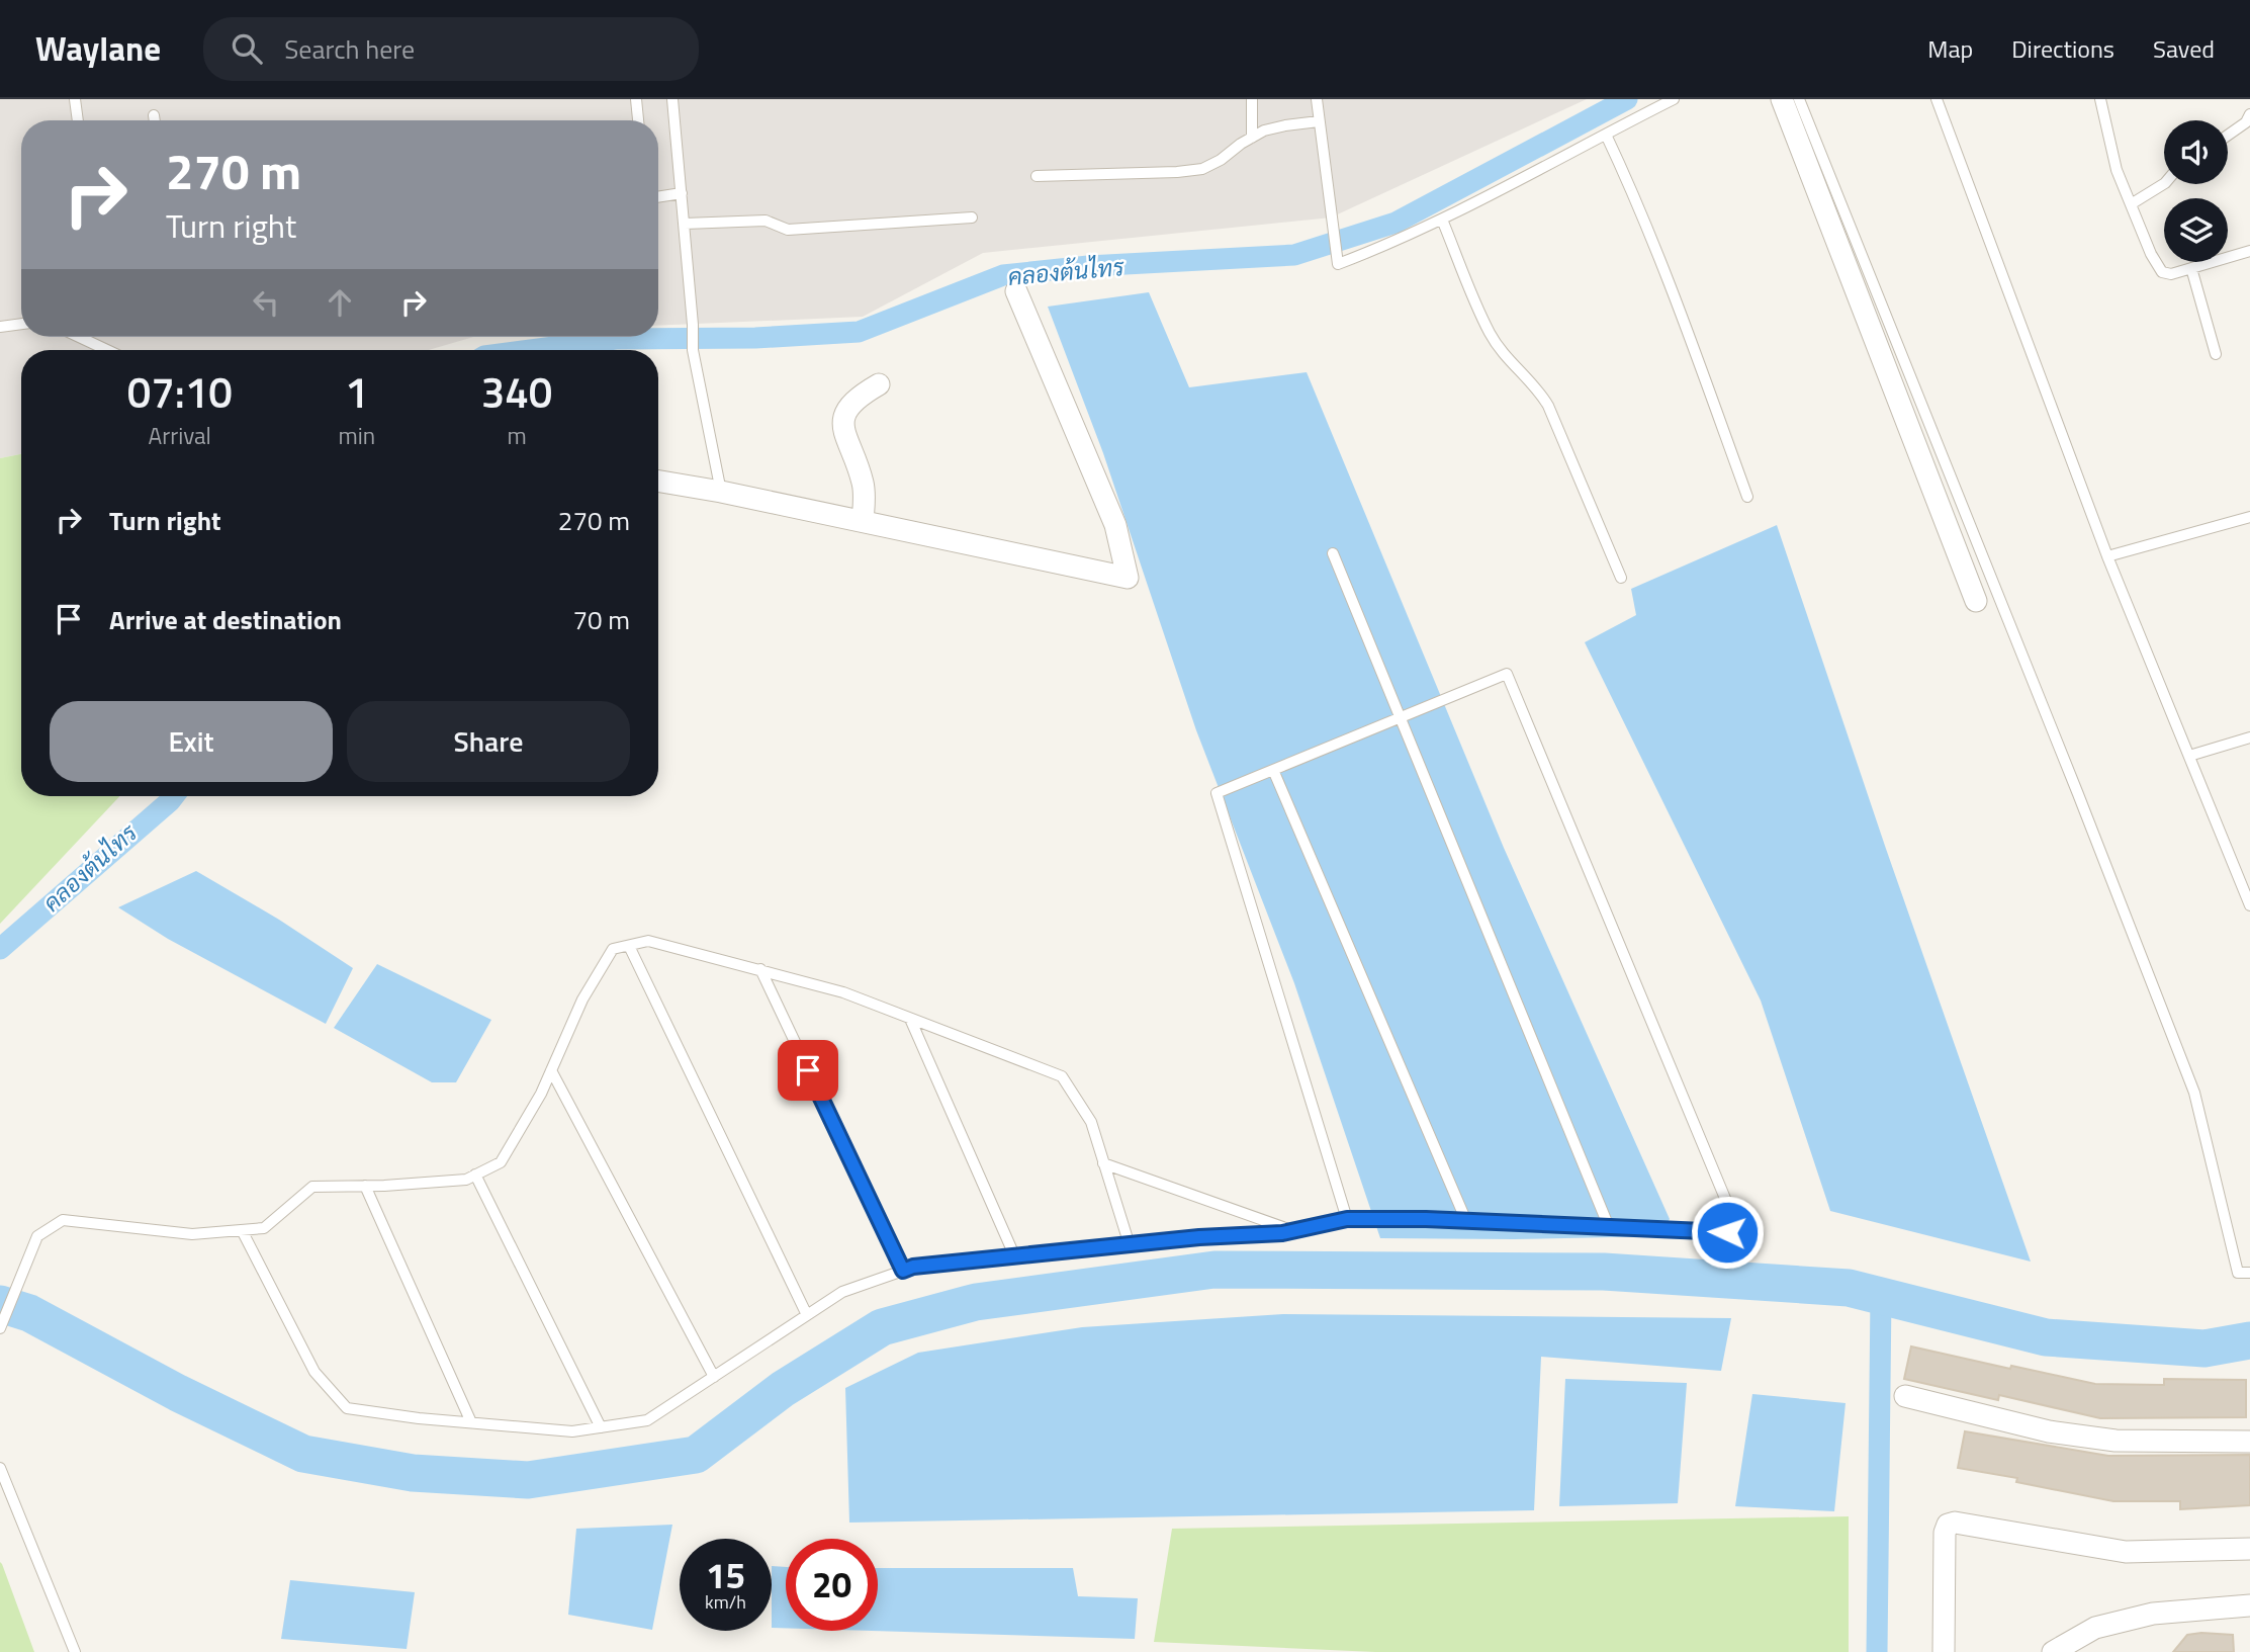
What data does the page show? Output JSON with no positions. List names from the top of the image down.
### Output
{
  "water": ["คลองต้นไทร"],
  "page": {
    "header": "Waylane",
    "search": "Search here",
    "nav": ["Map", "Directions", "Saved"],
    "turn": ["270 m", "Turn right"],
    "eta": [
      "07:10",
      "Arrival",
      "1",
      "min",
      "340",
      "m"
    ],
    "list": [
      {
        "name": "Turn right",
        "value": "270 m"
      },
      {
        "name": "Arrive at destination",
        "value": "70 m"
      }
    ],
    "buttons": ["Exit", "Share"],
    "speed": "15 km/h",
    "limit": "20"
  }
}
